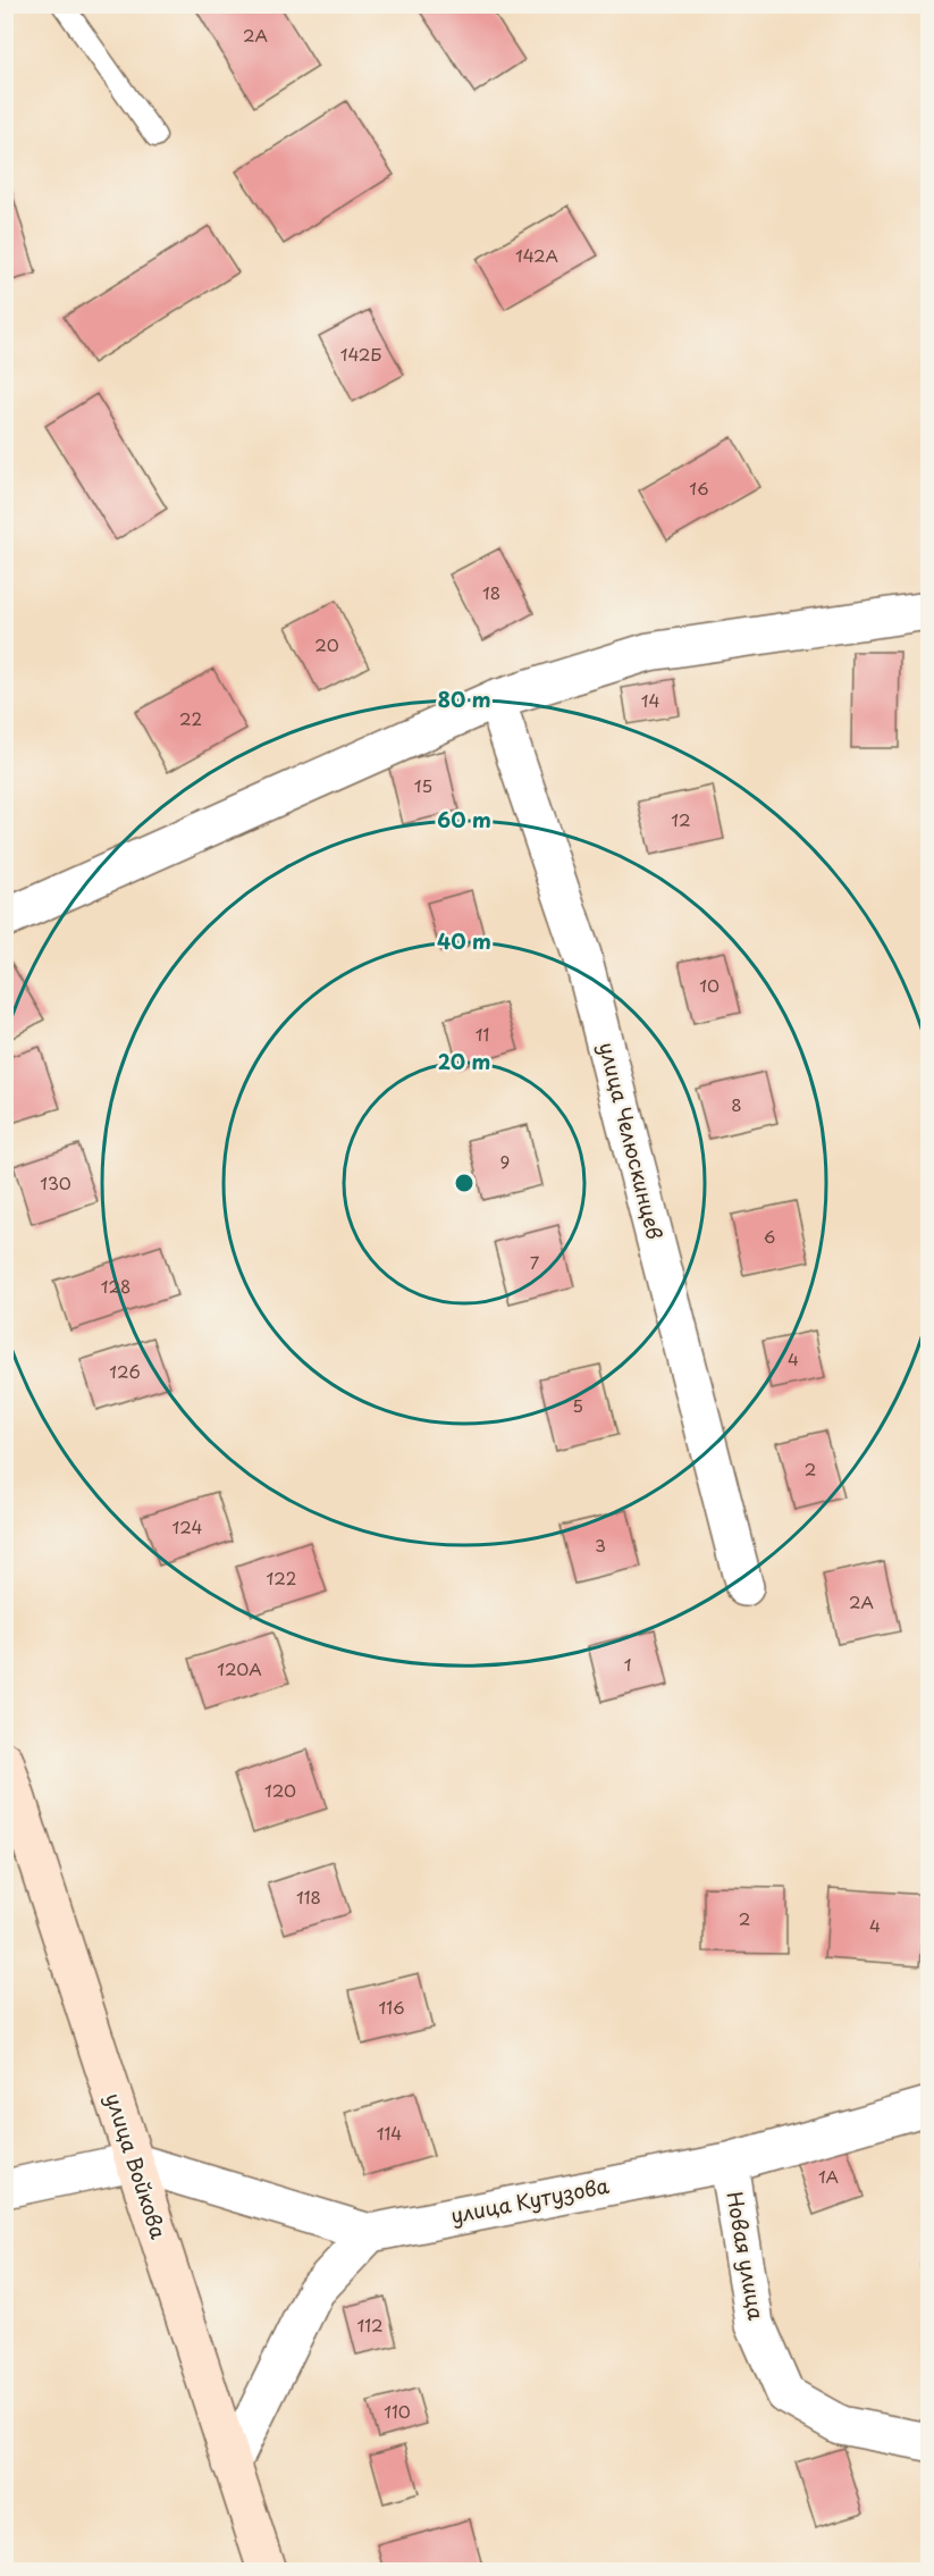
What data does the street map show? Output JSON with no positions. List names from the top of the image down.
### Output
{
  "streets": {
    "main road": ["улица Войкова"],
    "street": ["улица Челюскинцев", "улица Кутузова", "Новая улица"]
  },
  "crossings": [
    ["улица Войкова", "улица Кутузова"],
    ["улица Кутузова", "Новая улица"]
  ],
  "house_numbers": [
    "2А",
    "142А",
    "142Б",
    "16",
    "18",
    "20",
    "14",
    "22",
    "15",
    "12",
    "10",
    "11",
    "8",
    "9",
    "130",
    "6",
    "7",
    "128",
    "4",
    "126",
    "5",
    "2",
    "124",
    "3",
    "122",
    "2А",
    "1",
    "120А",
    "120",
    "118",
    "2",
    "4",
    "116",
    "114",
    "1А",
    "112",
    "110"
  ],
  "rings": [
    "80 m",
    "60 m",
    "40 m",
    "20 m"
  ]
}
